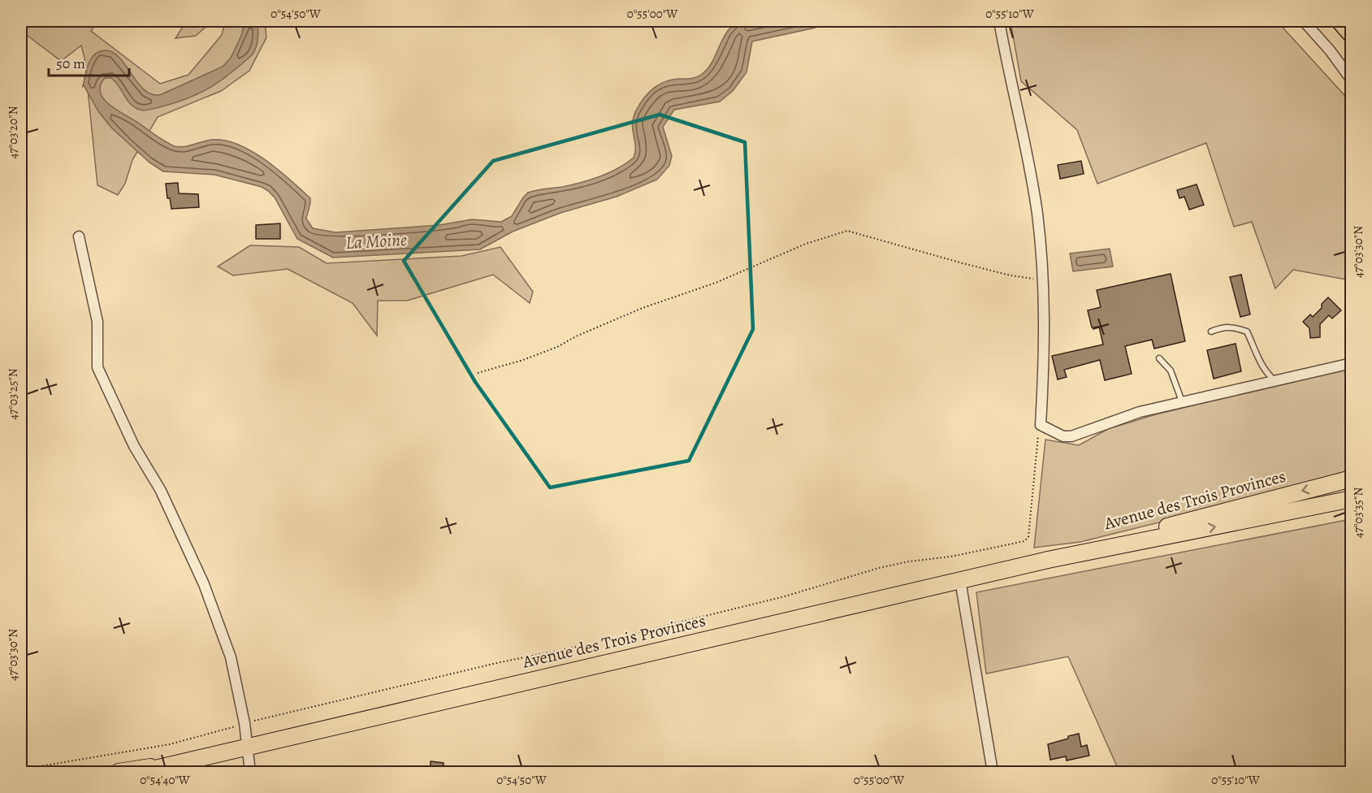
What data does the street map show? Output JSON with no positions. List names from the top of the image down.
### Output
{
  "streets": {
    "main road": ["Avenue des Trois Provinces"]
  },
  "water": ["La Moine"],
  "scale_bar": "50 m",
  "coordinates": [
    "0°54'50\"W",
    "0°55'00\"W",
    "0°55'10\"W",
    "47°03'20\"N",
    "47°03'30\"N",
    "47°03'25\"N",
    "47°03'35\"N",
    "0°54'40\"W"
  ]
}
